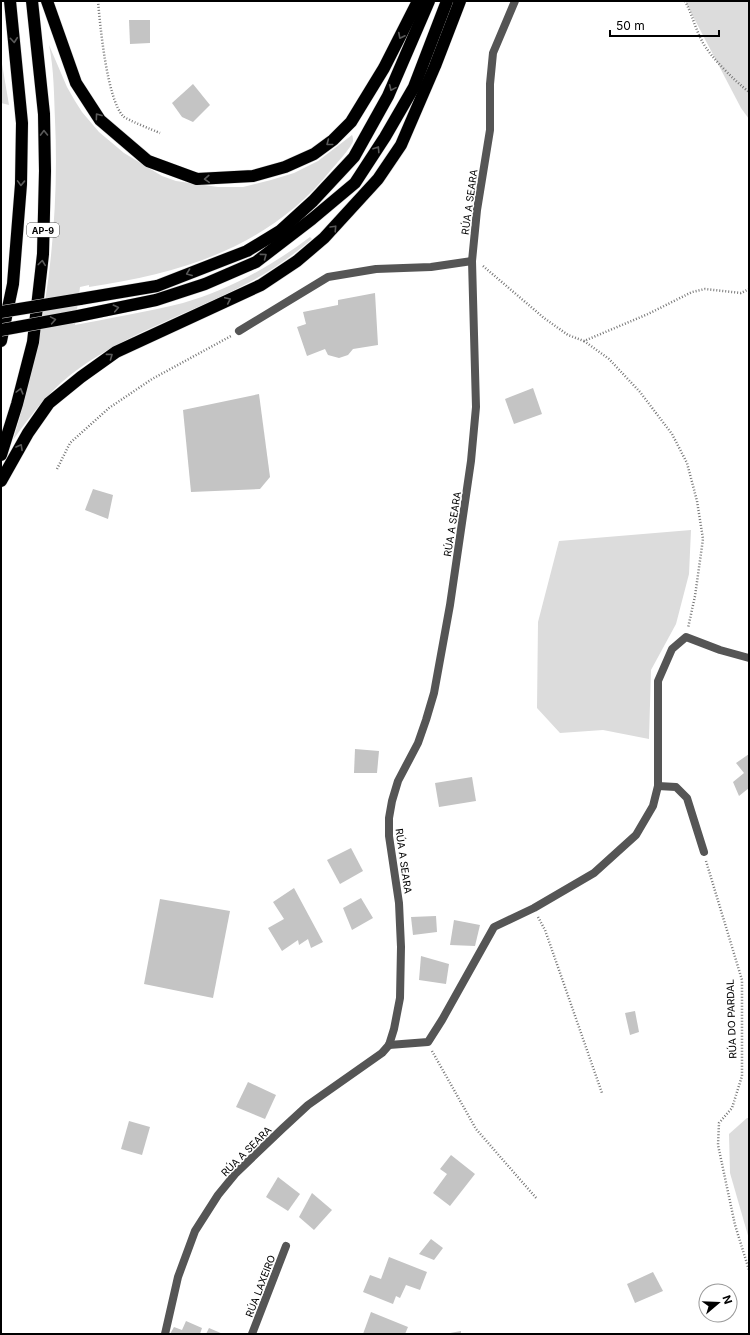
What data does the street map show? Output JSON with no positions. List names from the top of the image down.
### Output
{
  "streets": {
    "highway": ["AP-9"],
    "street": ["RÚA A SEARA", "RÚA LAXEIRO"],
    "path": ["RÚA DO PARDAL"]
  },
  "scale_bar": "50 m",
  "north": "right"
}
